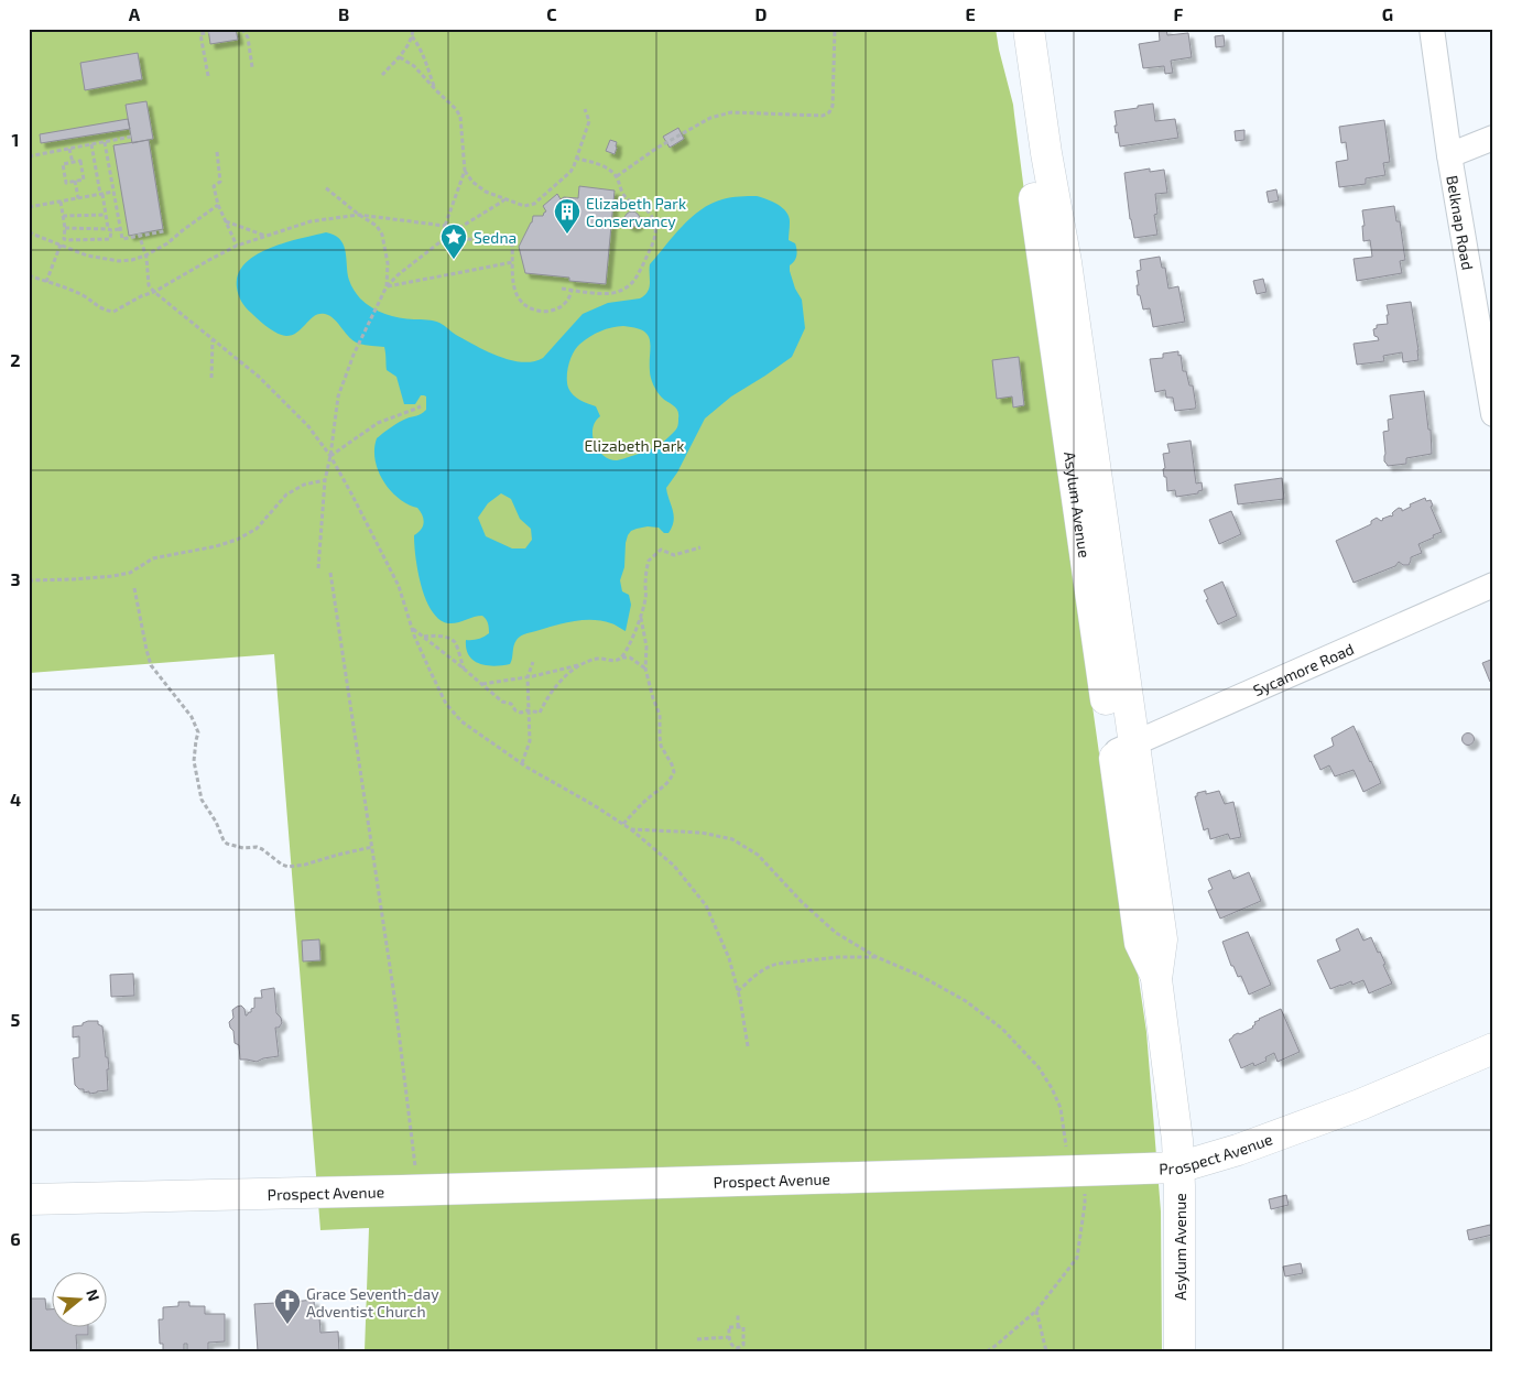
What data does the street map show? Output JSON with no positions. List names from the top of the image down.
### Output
{
  "streets": {
    "main road": ["Asylum Avenue", "Prospect Avenue"],
    "street": ["Belknap Road", "Sycamore Road"]
  },
  "crossings": [
    ["Asylum Avenue", "Sycamore Road"],
    ["Asylum Avenue", "Prospect Avenue"]
  ],
  "parks": ["Elizabeth Park"],
  "places": {
    "building": ["Elizabeth Park Conservancy"],
    "place": ["Sedna"],
    "church": ["Grace Seventh-day Adventist Church"]
  },
  "north": "right",
  "grid": {
    "columns": [
      "A",
      "B",
      "C",
      "D",
      "E",
      "F",
      "G"
    ],
    "rows": [
      "1",
      "2",
      "3",
      "4",
      "5",
      "6"
    ]
  }
}
